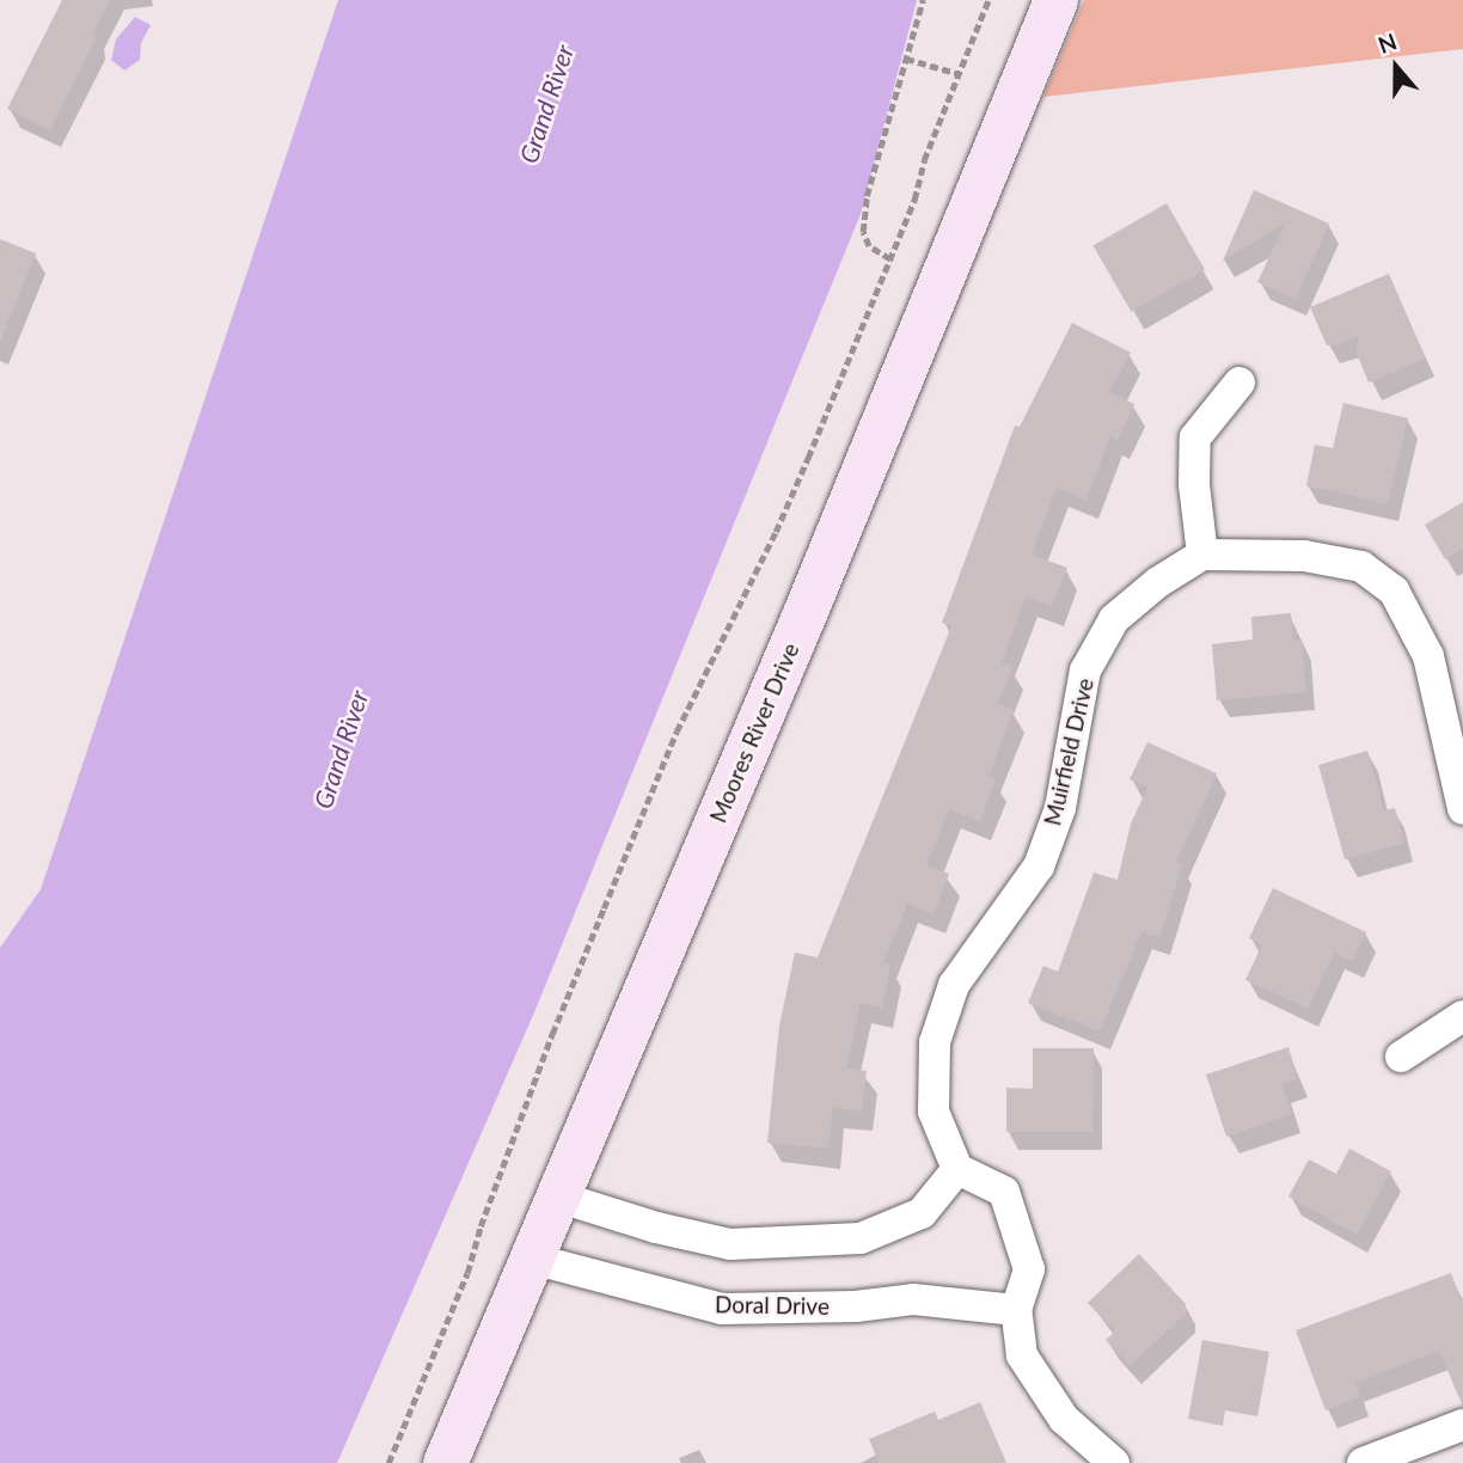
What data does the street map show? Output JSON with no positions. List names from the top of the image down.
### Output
{
  "streets": {
    "street": ["Moores River Drive", "Muirfield Drive", "Doral Drive"]
  },
  "crossings": [
    ["Moores River Drive", "Doral Drive"]
  ],
  "water": ["Grand River"],
  "north": "top"
}
